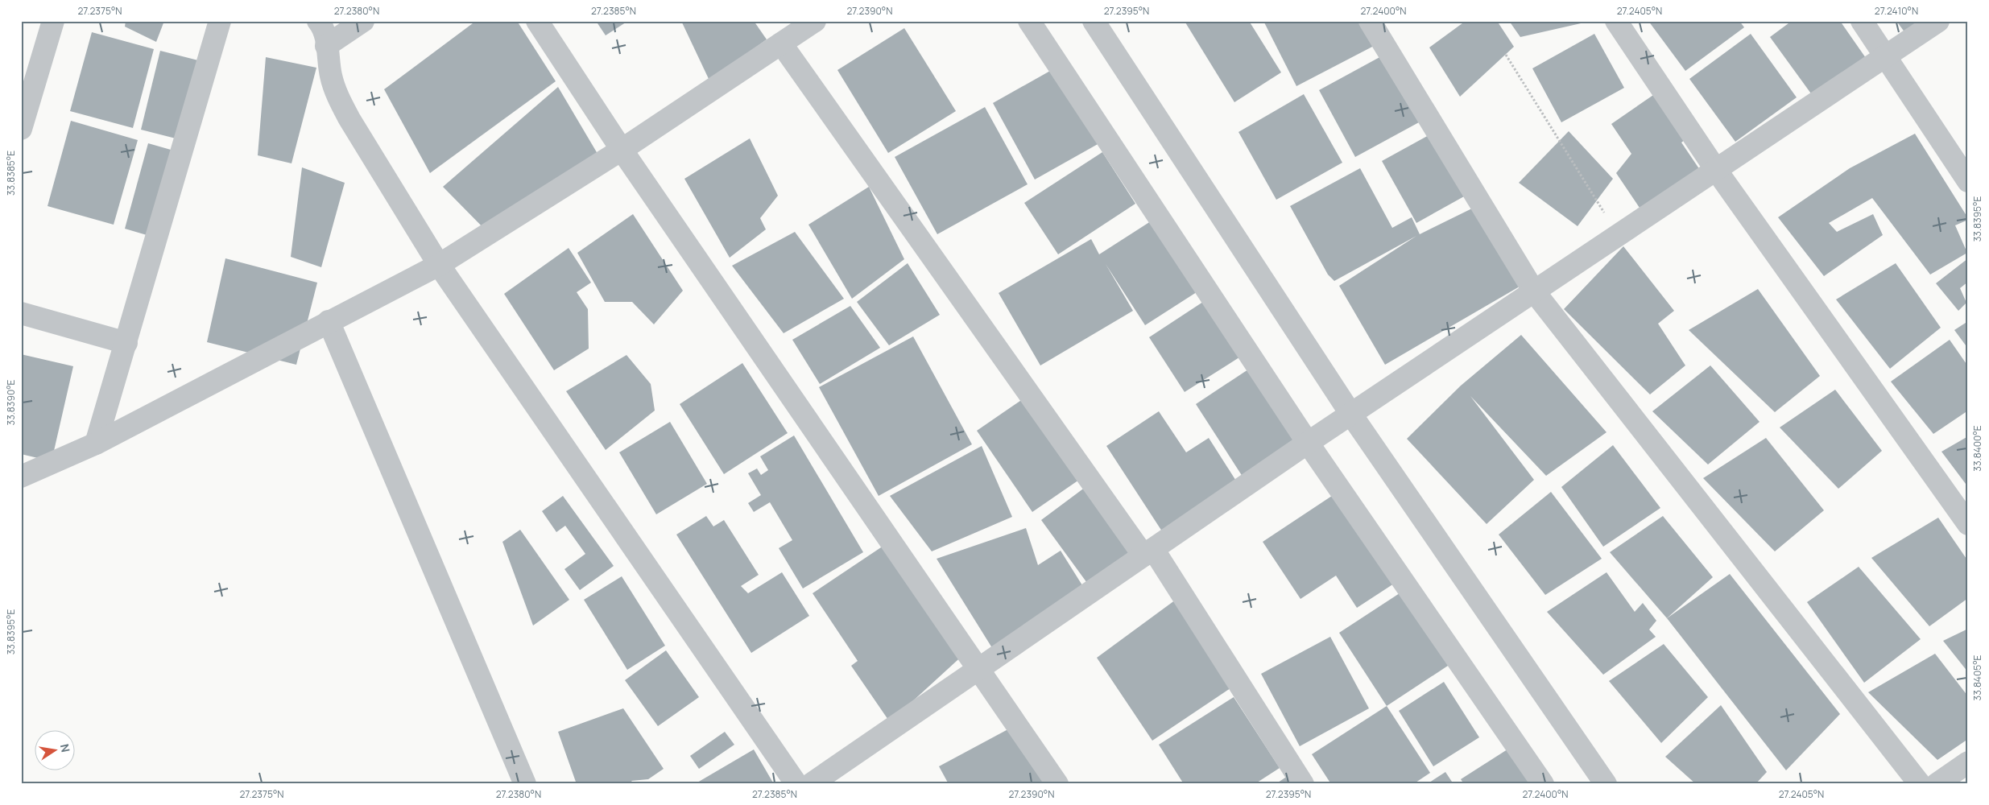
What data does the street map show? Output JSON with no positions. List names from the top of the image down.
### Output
{
  "north": "right",
  "coordinates": [
    "27.2375°N",
    "27.2380°N",
    "27.2385°N",
    "27.2390°N",
    "27.2395°N",
    "27.2400°N",
    "27.2405°N",
    "27.2410°N",
    "33.8385°E",
    "33.8395°E",
    "33.8390°E",
    "33.8400°E",
    "33.8405°E"
  ]
}
